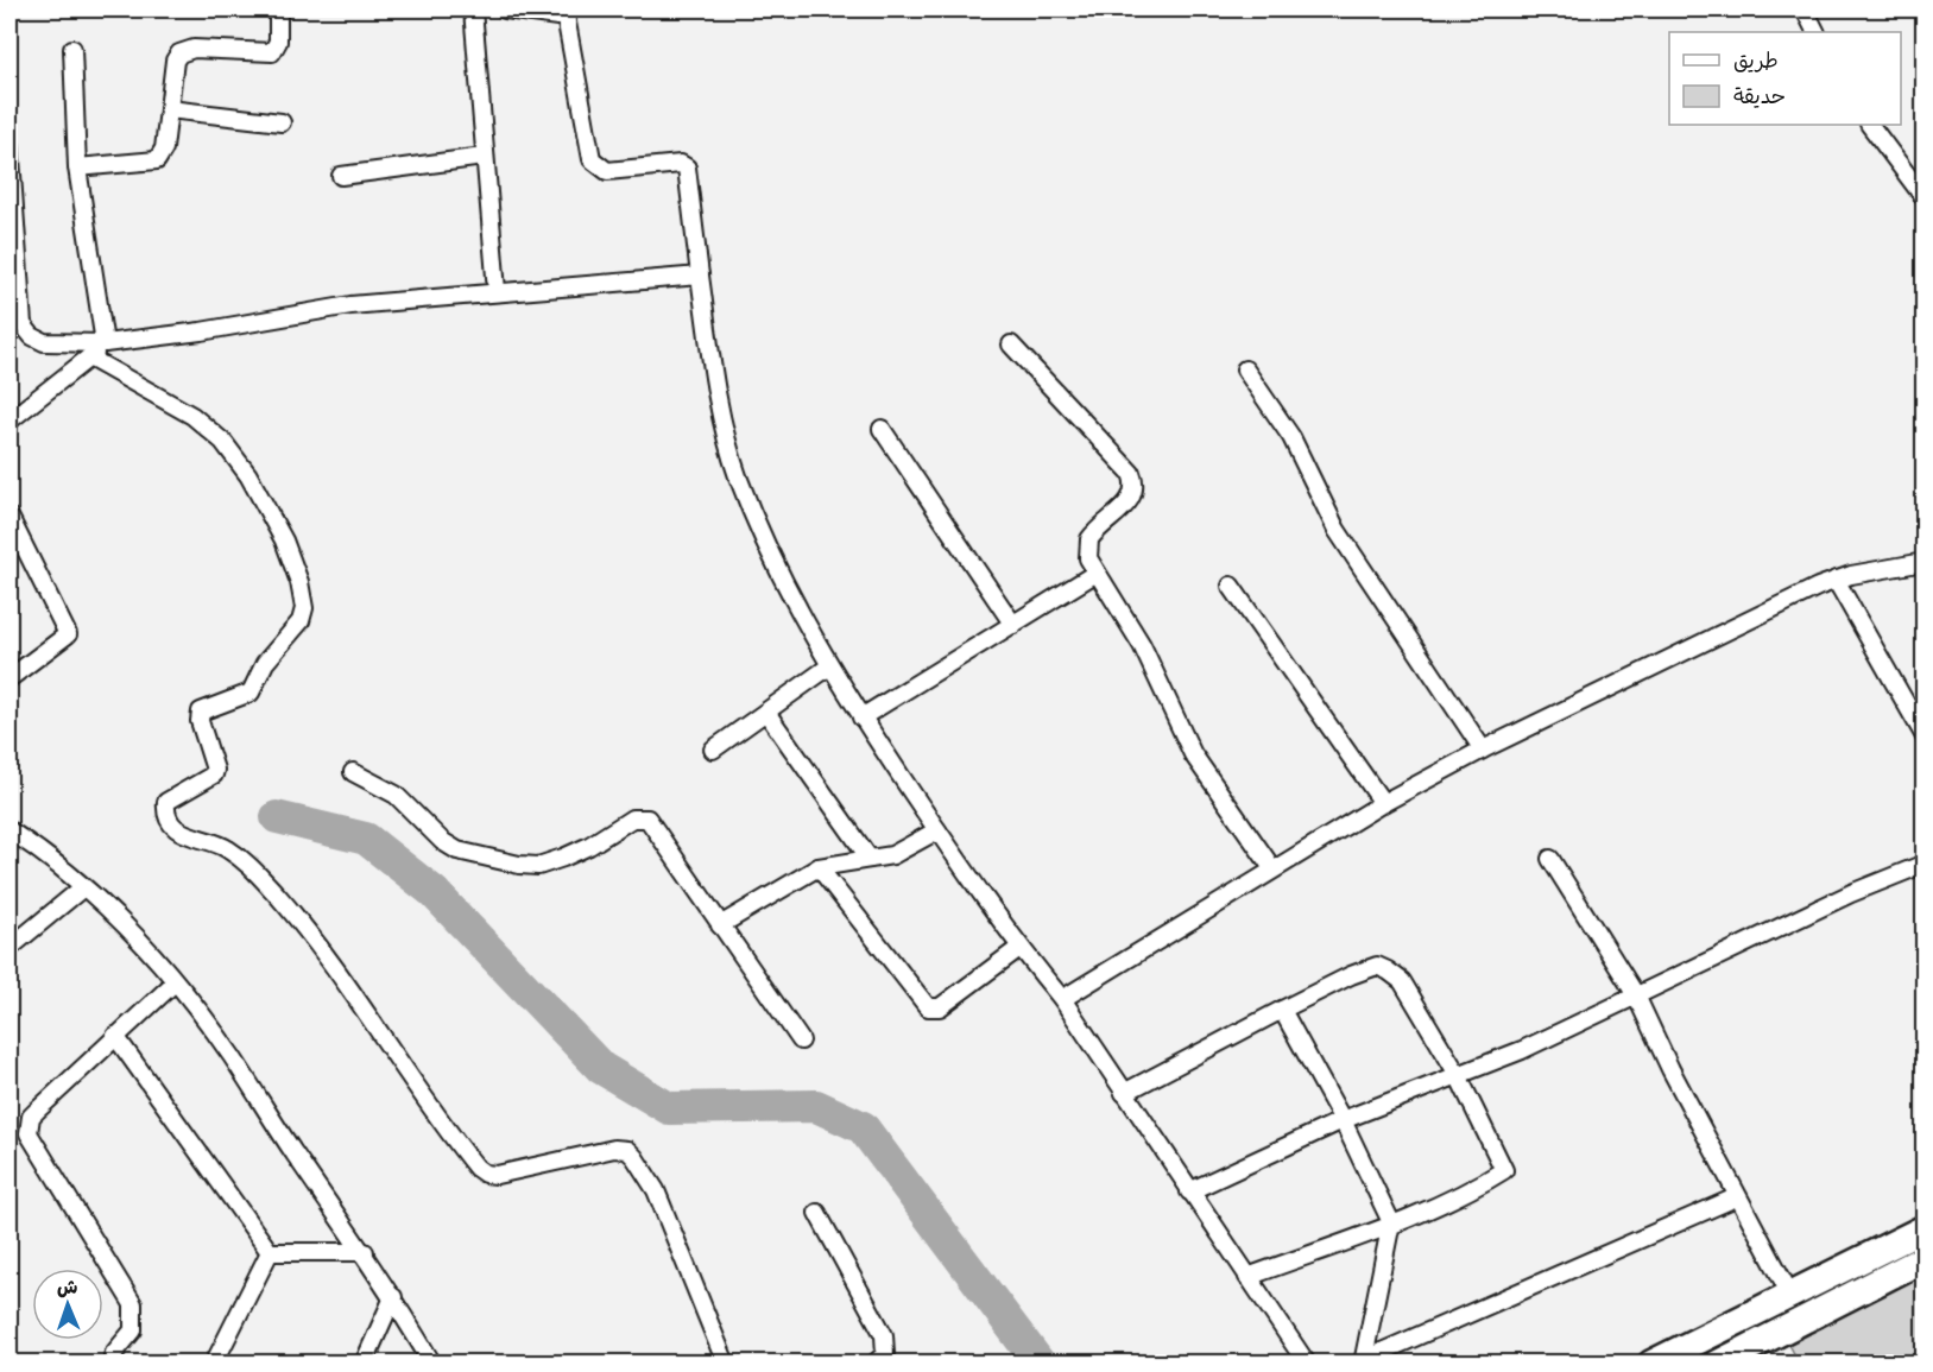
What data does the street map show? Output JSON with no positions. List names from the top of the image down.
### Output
{
  "legend": ["طريق", "حديقة"],
  "north": "top"
}
